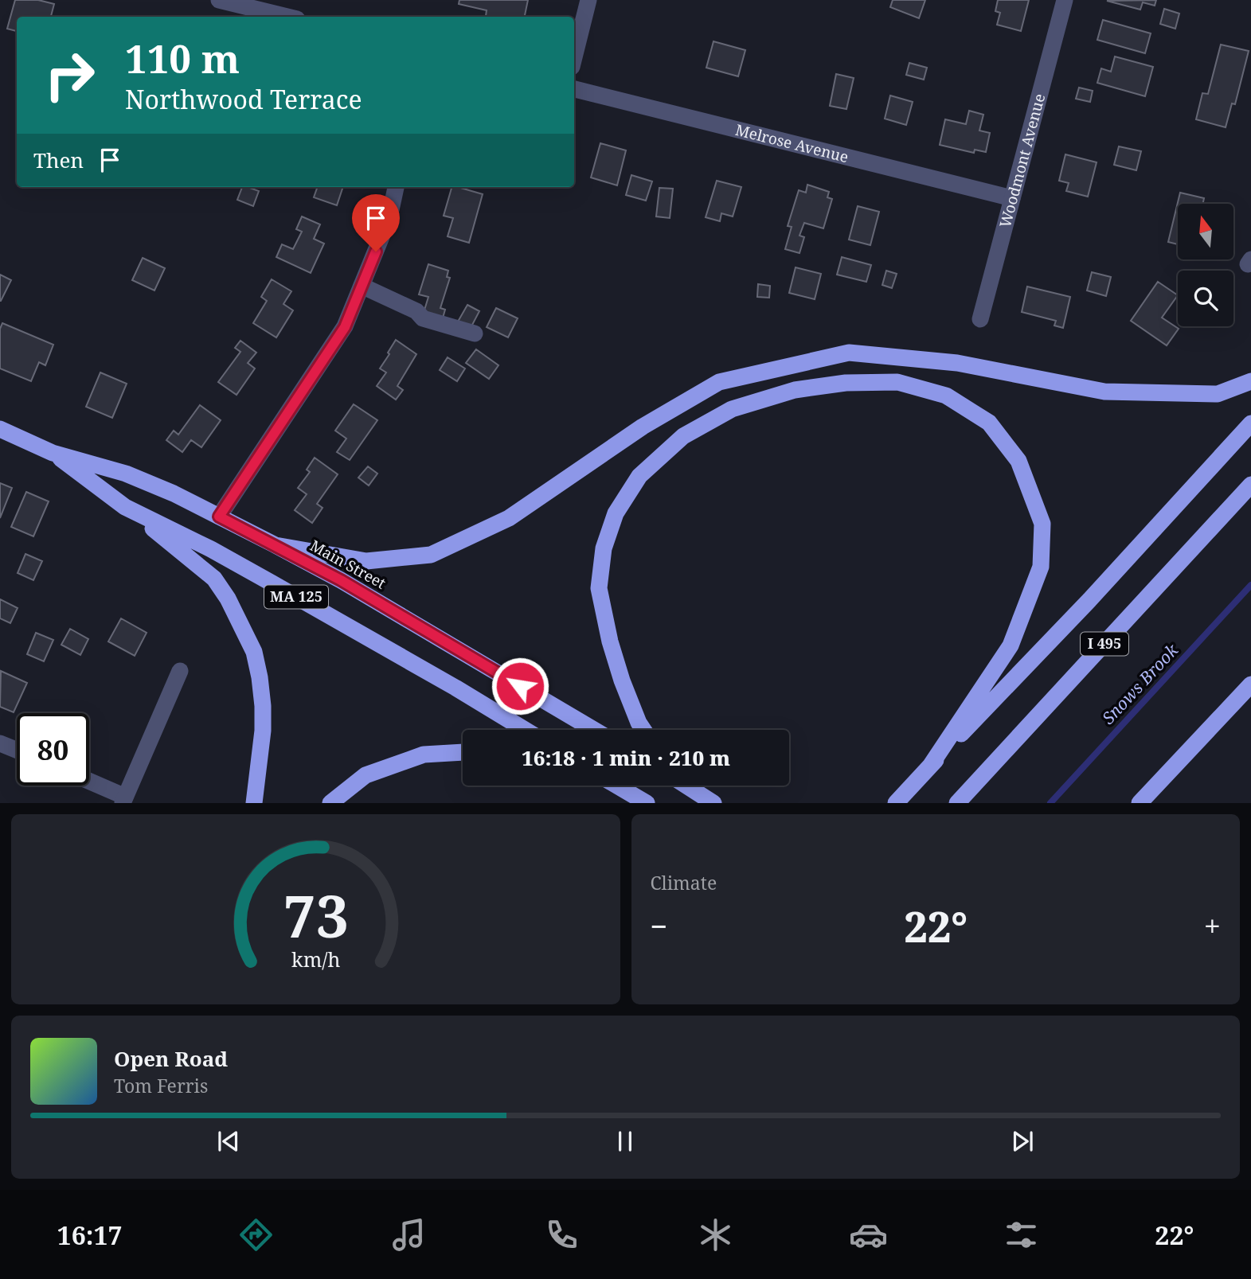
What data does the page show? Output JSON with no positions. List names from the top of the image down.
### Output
{
  "streets": {
    "highway": ["Main Street", "MA 125", "I 495"],
    "street": ["Melrose Avenue", "Woodmont Avenue"]
  },
  "crossings": [
    ["Melrose Avenue", "Woodmont Avenue"]
  ],
  "water": ["Snows Brook"],
  "north": "top",
  "page": {
    "turn": ["110 m", "Northwood Terrace"],
    "then": "Then",
    "limit": "80",
    "trip": "16:18 · 1 min · 210 m",
    "tile": "Climate",
    "heat": ["−", "22°", "+"],
    "song": ["Open Road", "Tom Ferris"],
    "tabs": ["16:17", "22°"],
    "gauge": ["73", "km/h"]
  }
}
